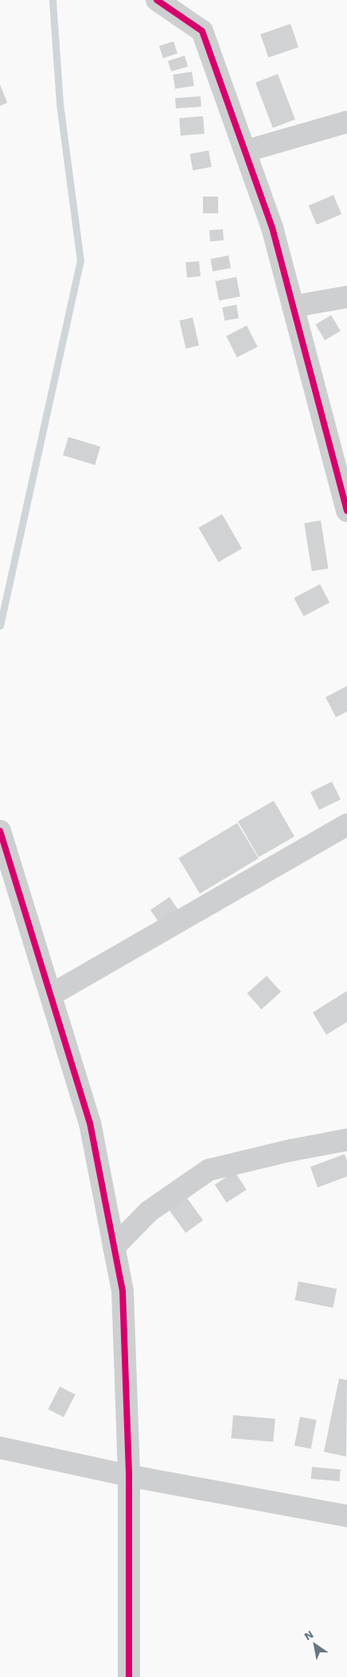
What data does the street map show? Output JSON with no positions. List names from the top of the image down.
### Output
{
  "north": "top left"
}
